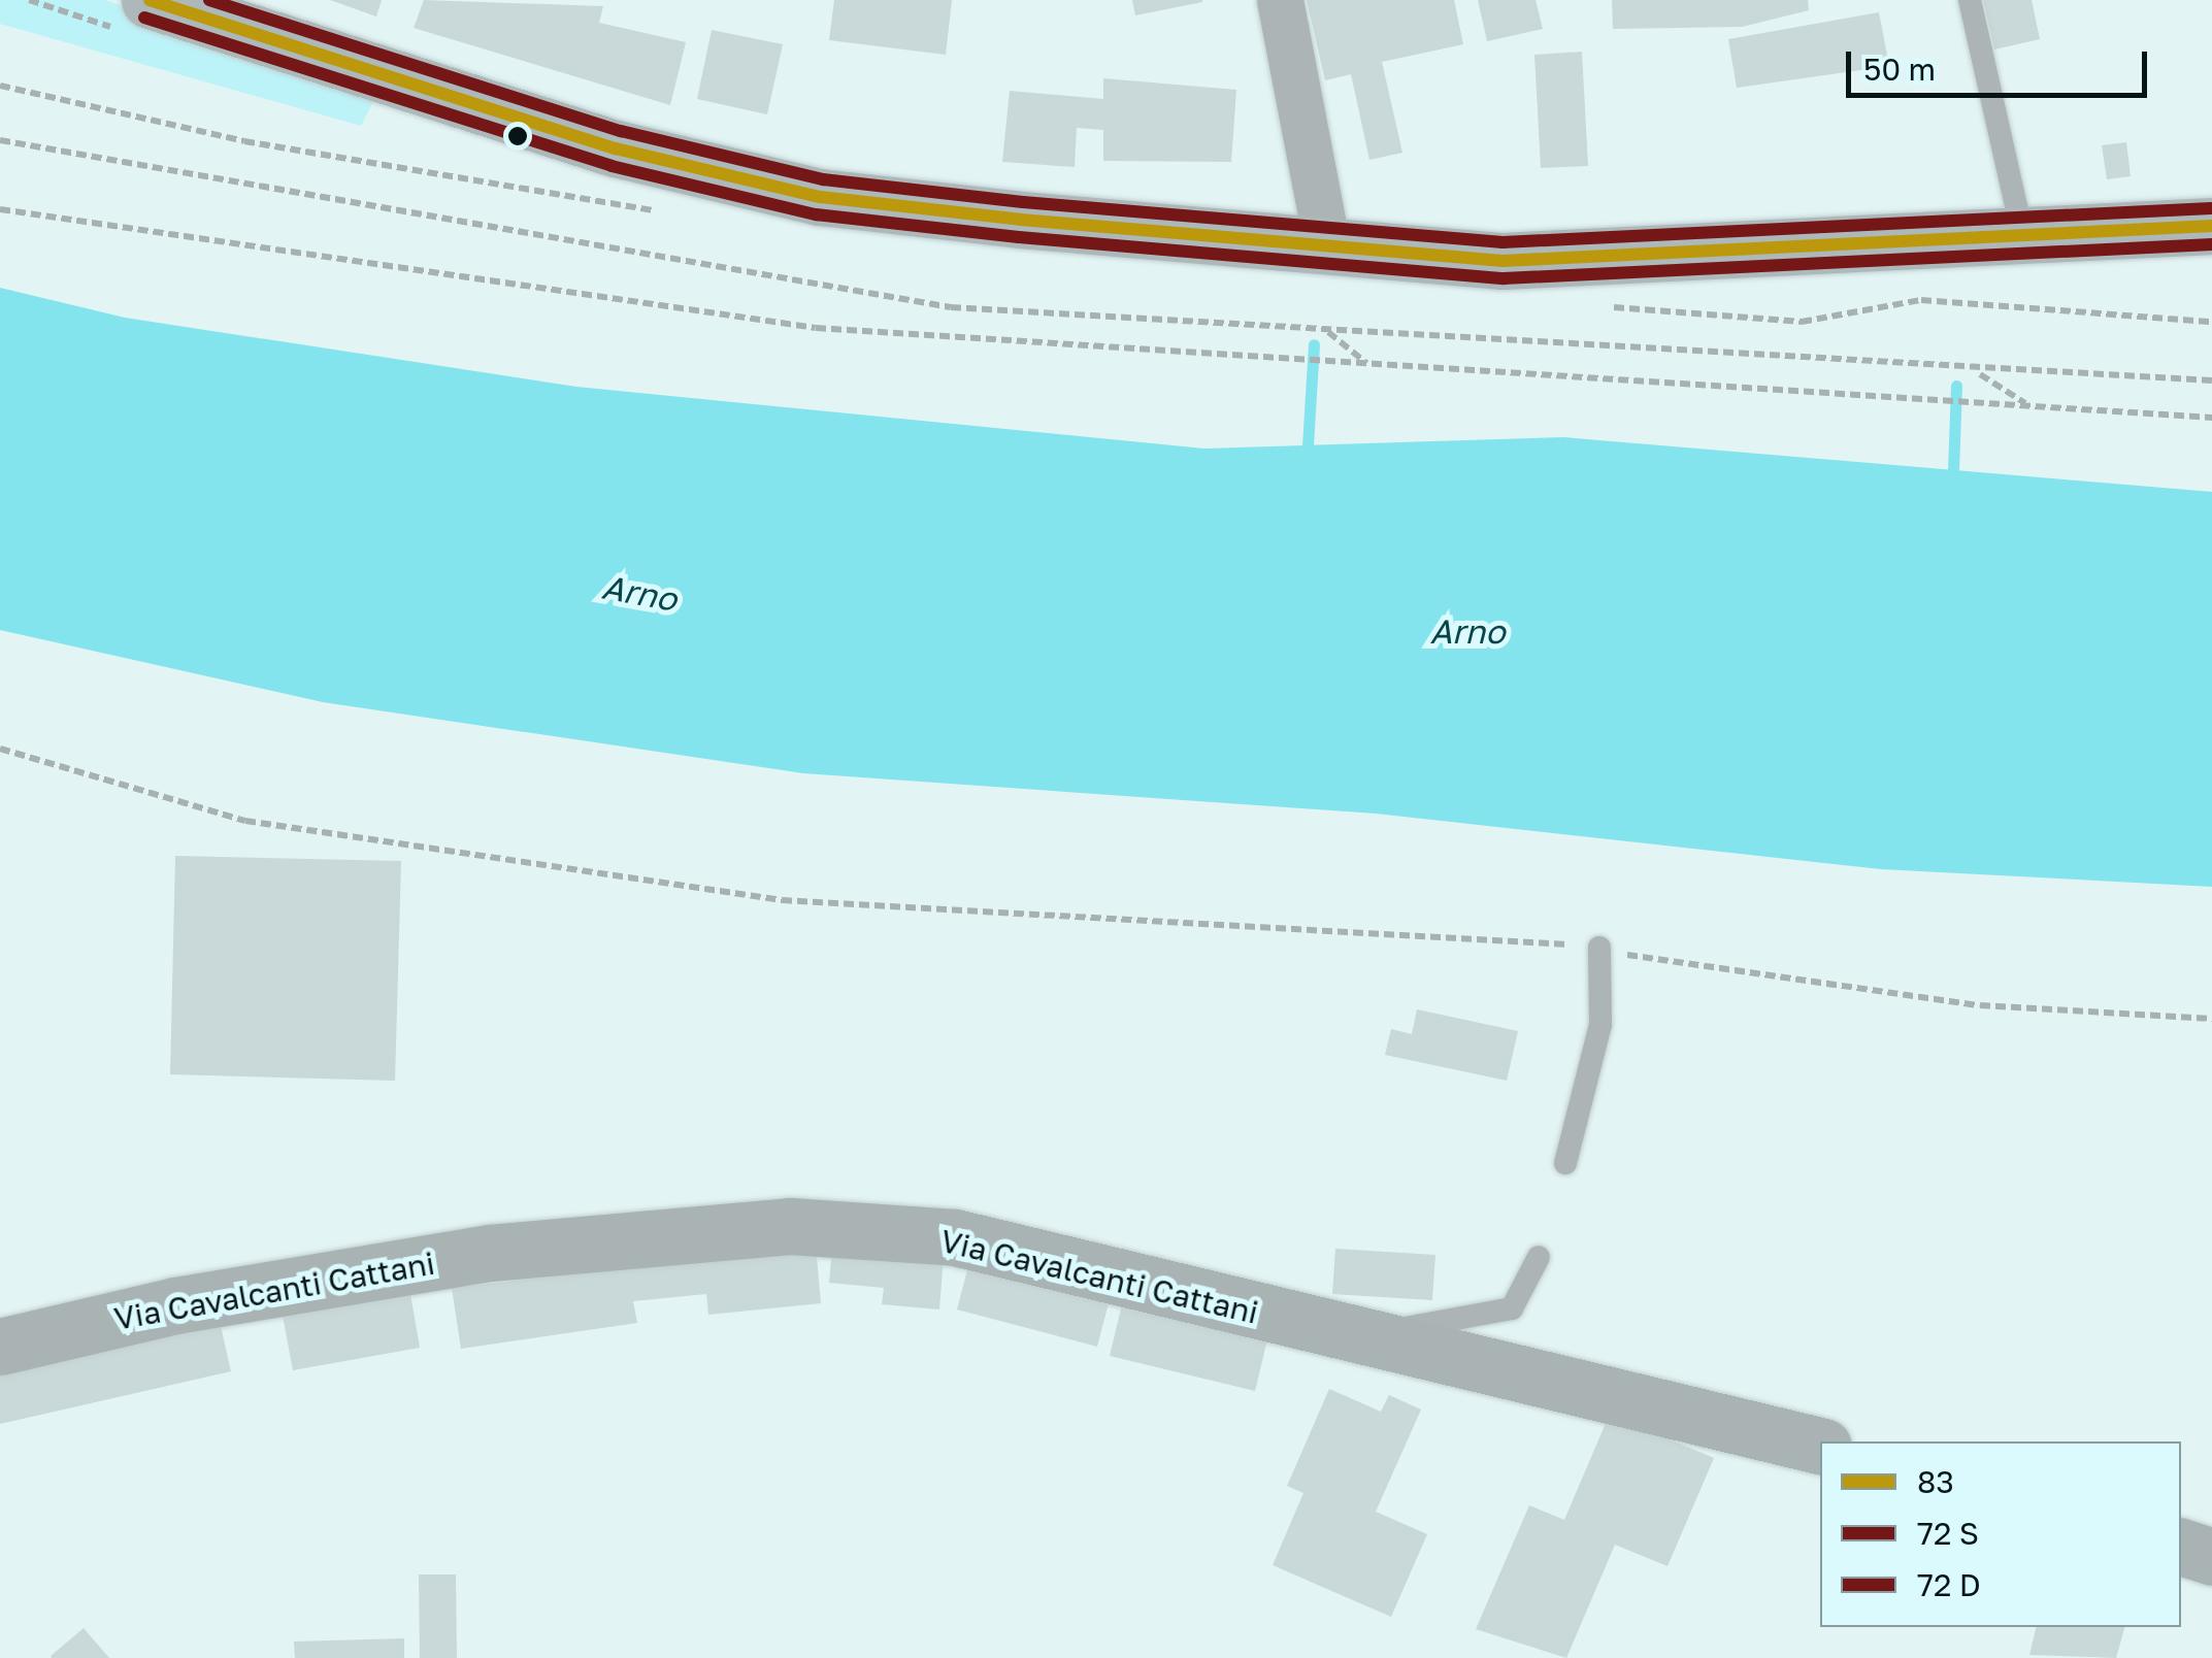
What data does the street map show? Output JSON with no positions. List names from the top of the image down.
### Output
{
  "streets": {
    "street": ["Via Cavalcanti Cattani"]
  },
  "water": ["Arno"],
  "lines": ["transit line 83"],
  "legend": ["83", "72 S", "72 D"],
  "scale_bar": "50 m"
}
